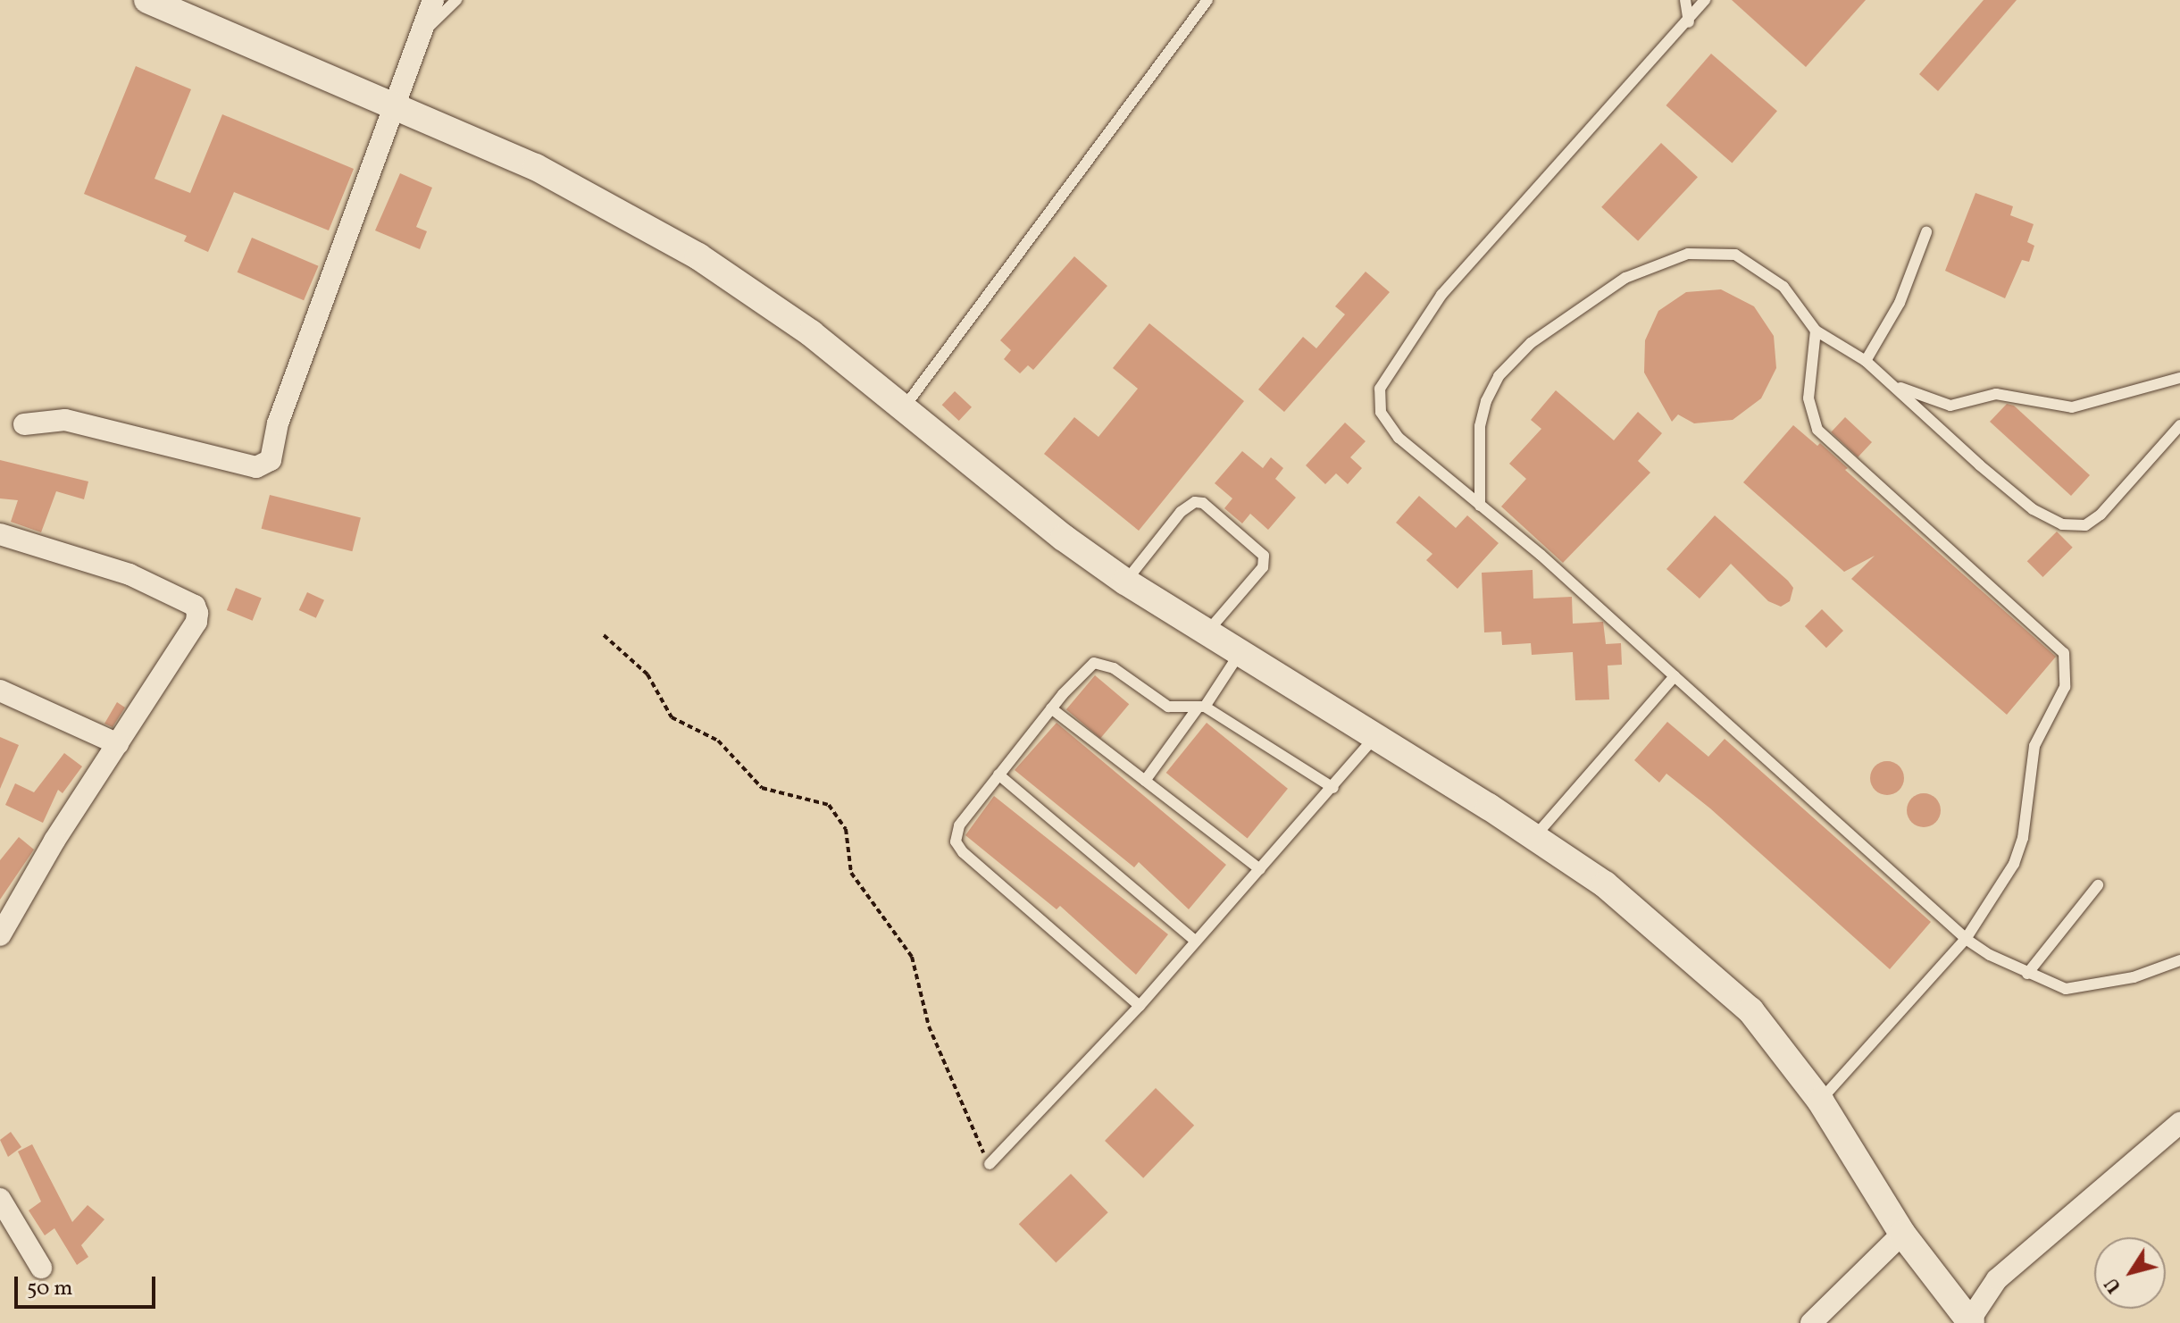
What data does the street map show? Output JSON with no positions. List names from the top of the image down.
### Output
{
  "scale_bar": "50 m",
  "north": "bottom left"
}
